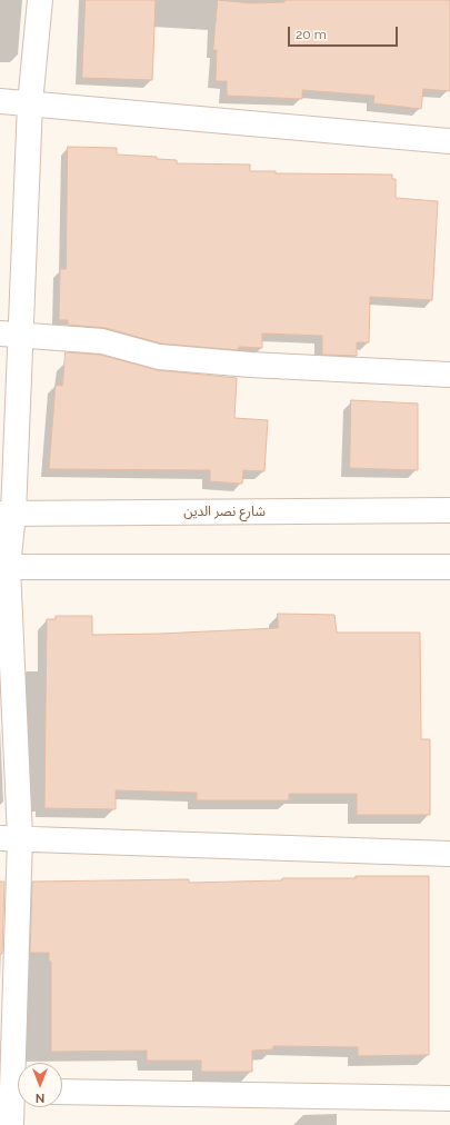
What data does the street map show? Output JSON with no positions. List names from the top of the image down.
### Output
{
  "streets": {
    "street": ["شارع نصر الدين"]
  },
  "scale_bar": "20 m",
  "north": "bottom"
}
